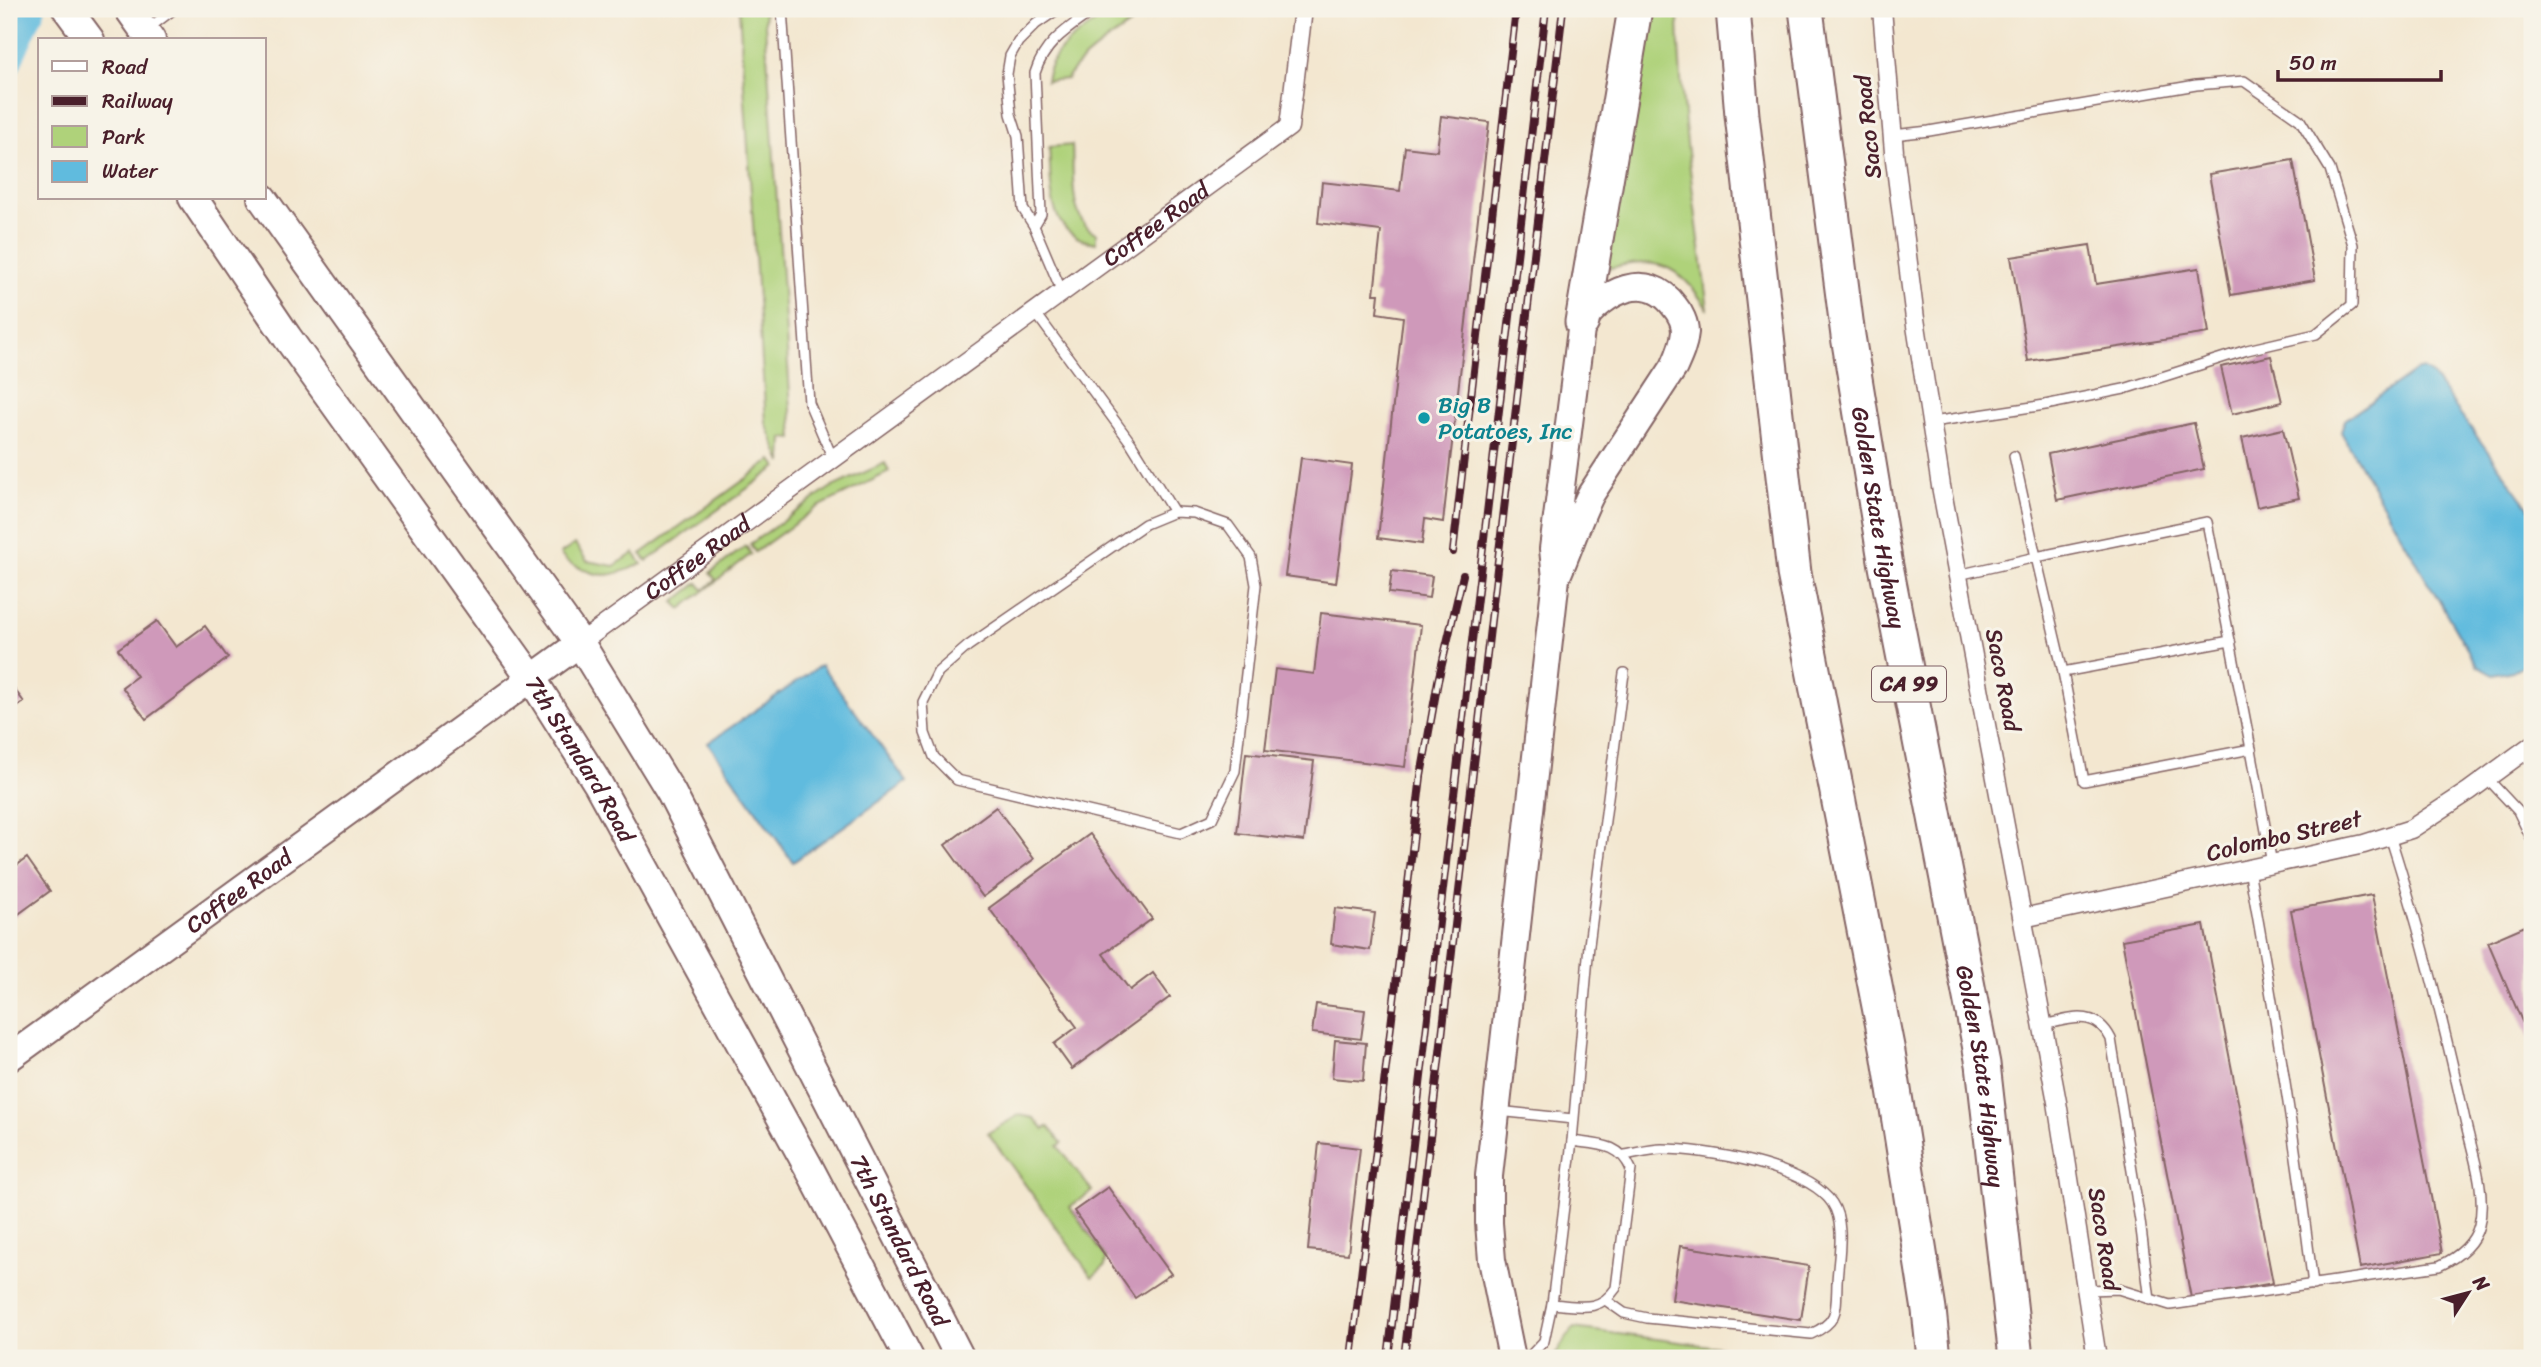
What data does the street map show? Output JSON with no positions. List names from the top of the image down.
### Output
{
  "streets": {
    "highway": ["Golden State Highway", "CA 99"],
    "main road": ["Coffee Road", "7th Standard Road"],
    "street": ["Saco Road", "Colombo Street"]
  },
  "crossings": [
    ["Saco Road", "Colombo Street"],
    ["Coffee Road", "7th Standard Road"]
  ],
  "places": ["Big B Potatoes, Inc"],
  "legend": [
    "Road",
    "Railway",
    "Park",
    "Water"
  ],
  "scale_bar": "50 m",
  "north": "top right"
}
